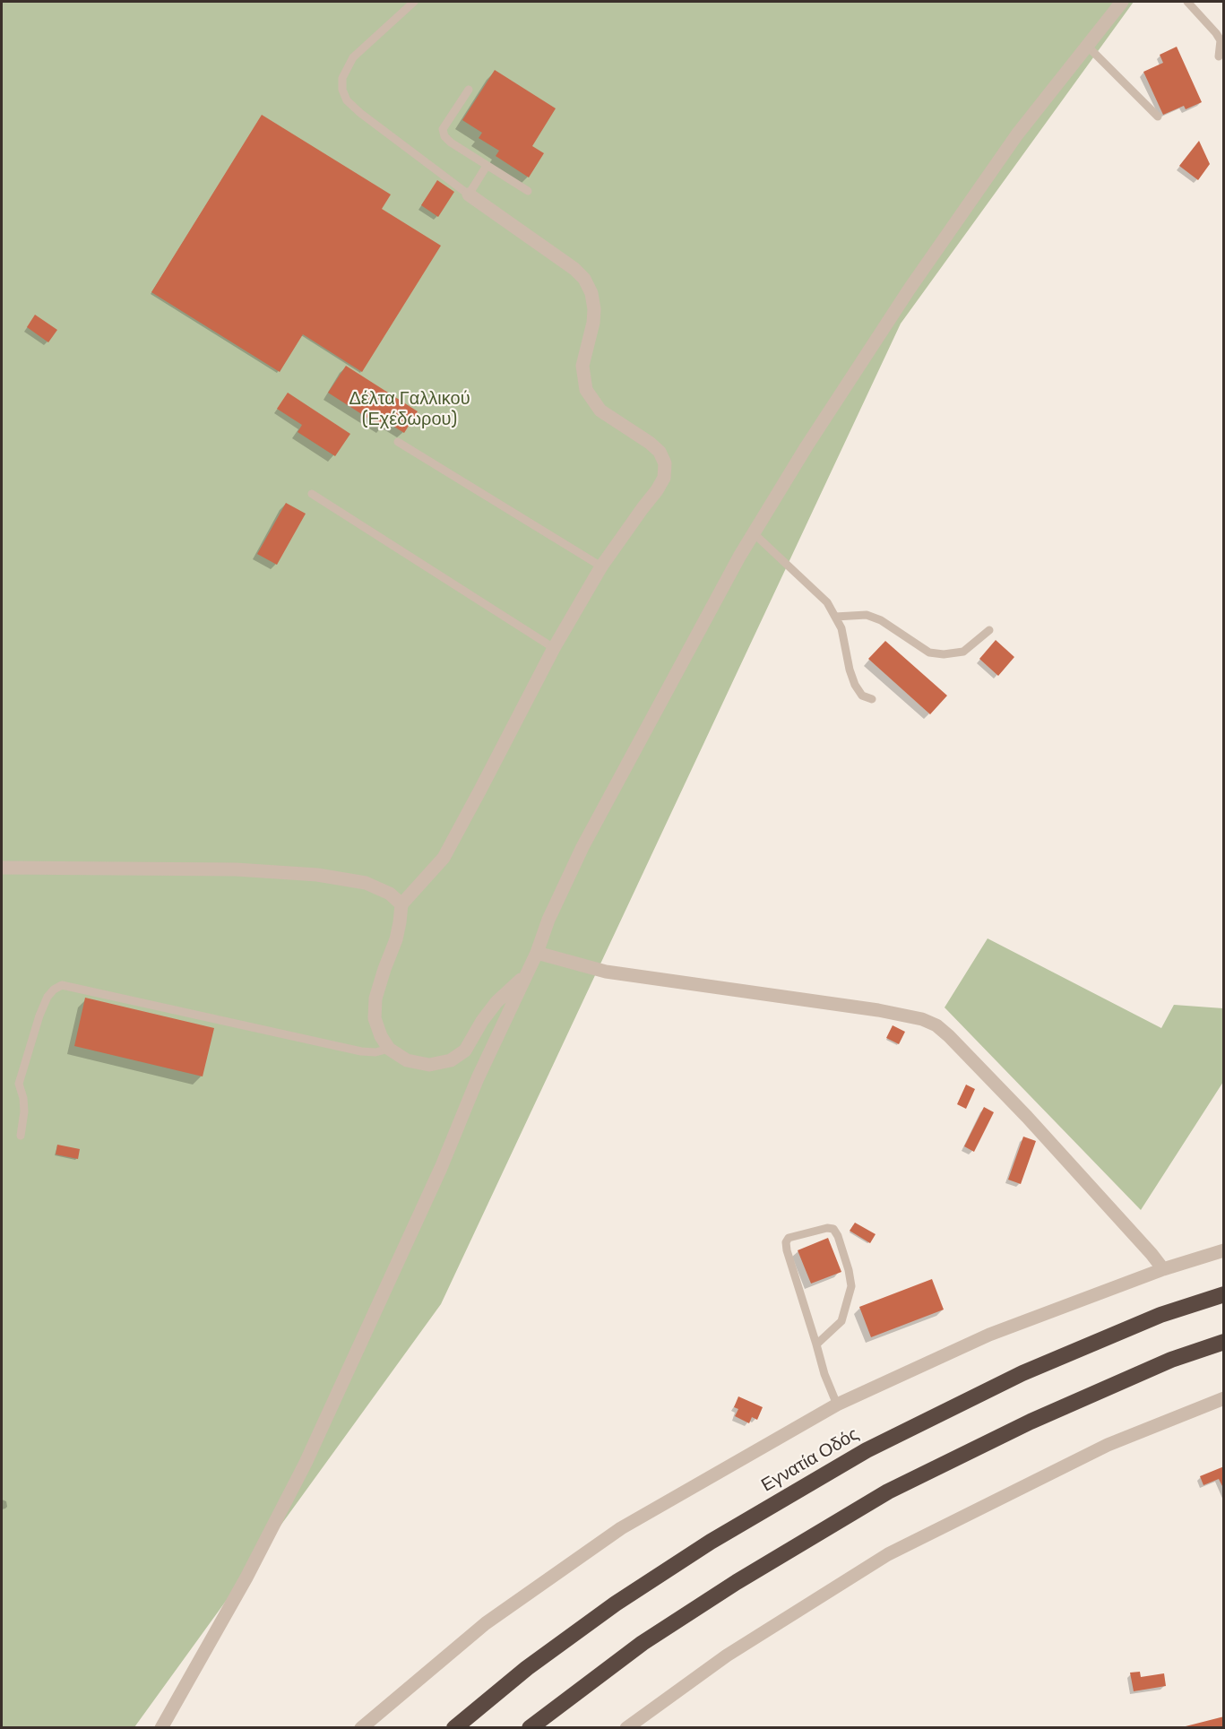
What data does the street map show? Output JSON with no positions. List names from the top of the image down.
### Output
{
  "streets": {
    "highway": ["Εγνατία Οδός"]
  },
  "parks": ["Δέλτα Γαλλικού (Εχέδωρου)"]
}
